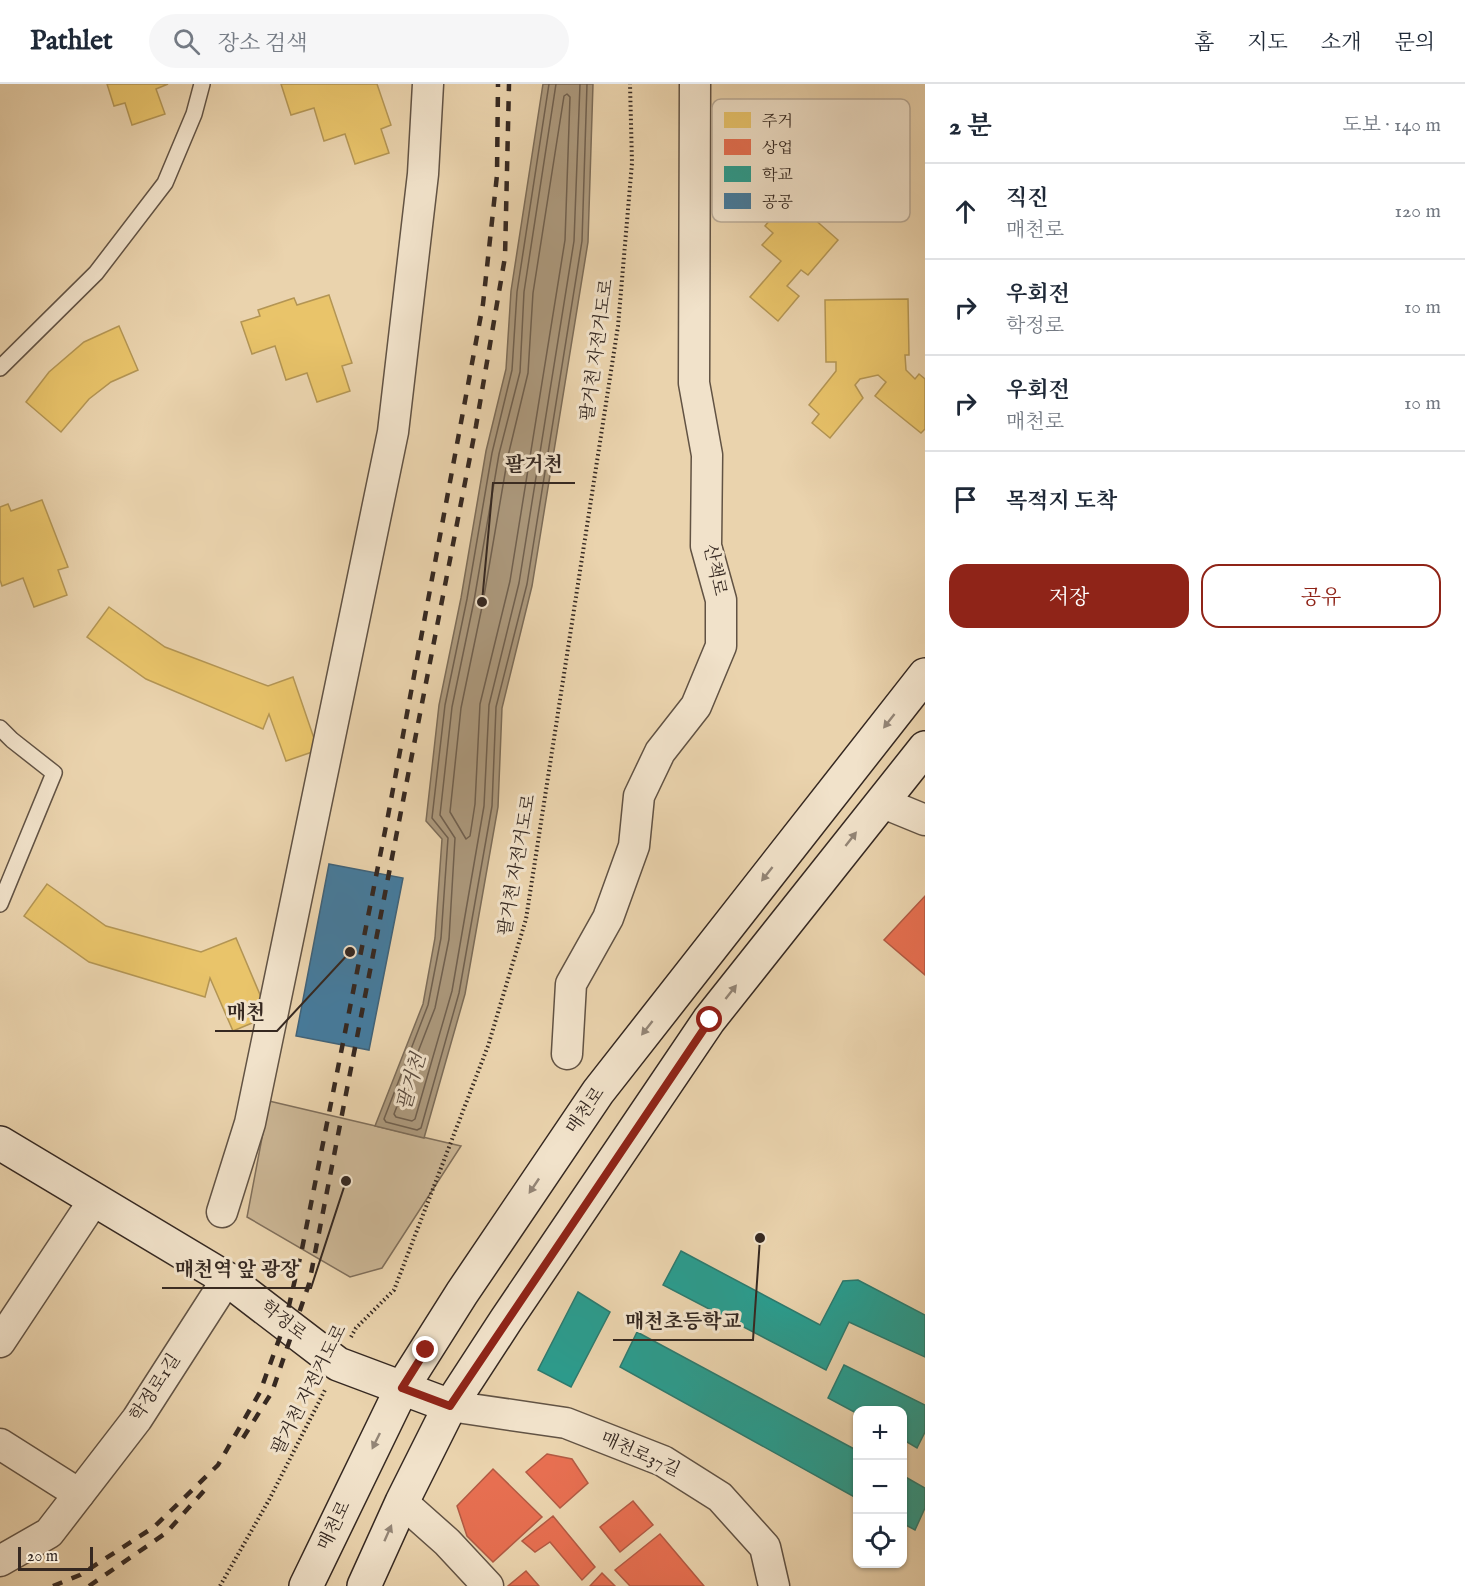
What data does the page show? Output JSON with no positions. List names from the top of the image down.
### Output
{
  "streets": {
    "main road": ["매천로", "학정로"],
    "street": ["산책로", "학정로1길", "매천로37길"],
    "path": ["팔거천 자전거도로"]
  },
  "crossings": [
    ["팔거천 자전거도로", "학정로"],
    ["매천로", "학정로"],
    ["학정로", "학정로1길"],
    ["학정로", "매천로37길"]
  ],
  "water": ["팔거천"],
  "places": [
    "팔거천",
    "매천",
    "매천역 앞 광장",
    "매천초등학교"
  ],
  "legend": [
    "주거",
    "상업",
    "학교",
    "공공"
  ],
  "scale_bar": "20 m",
  "page": {
    "header": "Pathlet",
    "search": "장소 검색",
    "nav": [
      "홈",
      "지도",
      "소개",
      "문의"
    ],
    "heading": ["2 분", "도보 · 140 m"],
    "list": [
      ["직진", "매천로", "120 m"],
      ["우회전", "학정로", "10 m"],
      ["우회전", "매천로", "10 m"],
      "목적지 도착"
    ],
    "buttons": ["저장", "공유"],
    "map_buttons": ["+", "−"],
    "scale": "20 m"
  }
}
